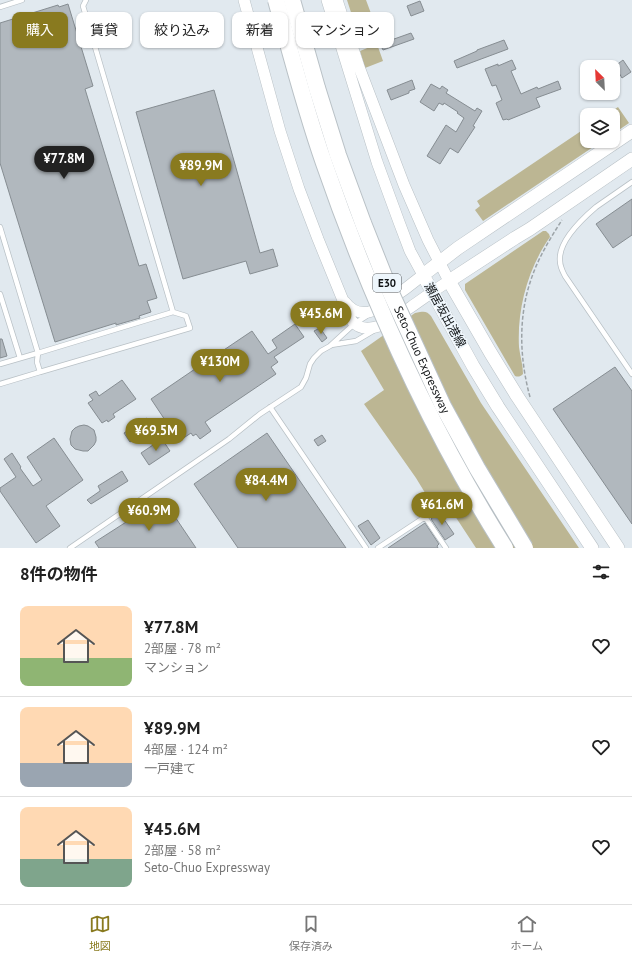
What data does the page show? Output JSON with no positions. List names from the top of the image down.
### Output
{
  "streets": {
    "highway": ["E30", "Seto-Chuo Expressway"],
    "main road": ["瀬居坂出港線"]
  },
  "north": "top left",
  "page": {
    "chip": [
      "購入",
      "賃貸",
      "絞り込み",
      "新着",
      "マンション"
    ],
    "price": [
      "¥77.8M",
      "¥89.9M",
      "¥45.6M",
      "¥130M",
      "¥69.5M",
      "¥84.4M",
      "¥61.6M",
      "¥60.9M"
    ],
    "heading": "8件の物件",
    "list": [
      {
        "name": "¥77.8M",
        "note": "2部屋 · 78 m² · マンション"
      },
      {
        "name": "¥89.9M",
        "note": "4部屋 · 124 m² · 一戸建て"
      },
      {
        "name": "¥45.6M",
        "note": "2部屋 · 58 m² · Seto-Chuo Expressway"
      }
    ],
    "tabs": ["地図", "保存済み", "ホーム"]
  }
}
